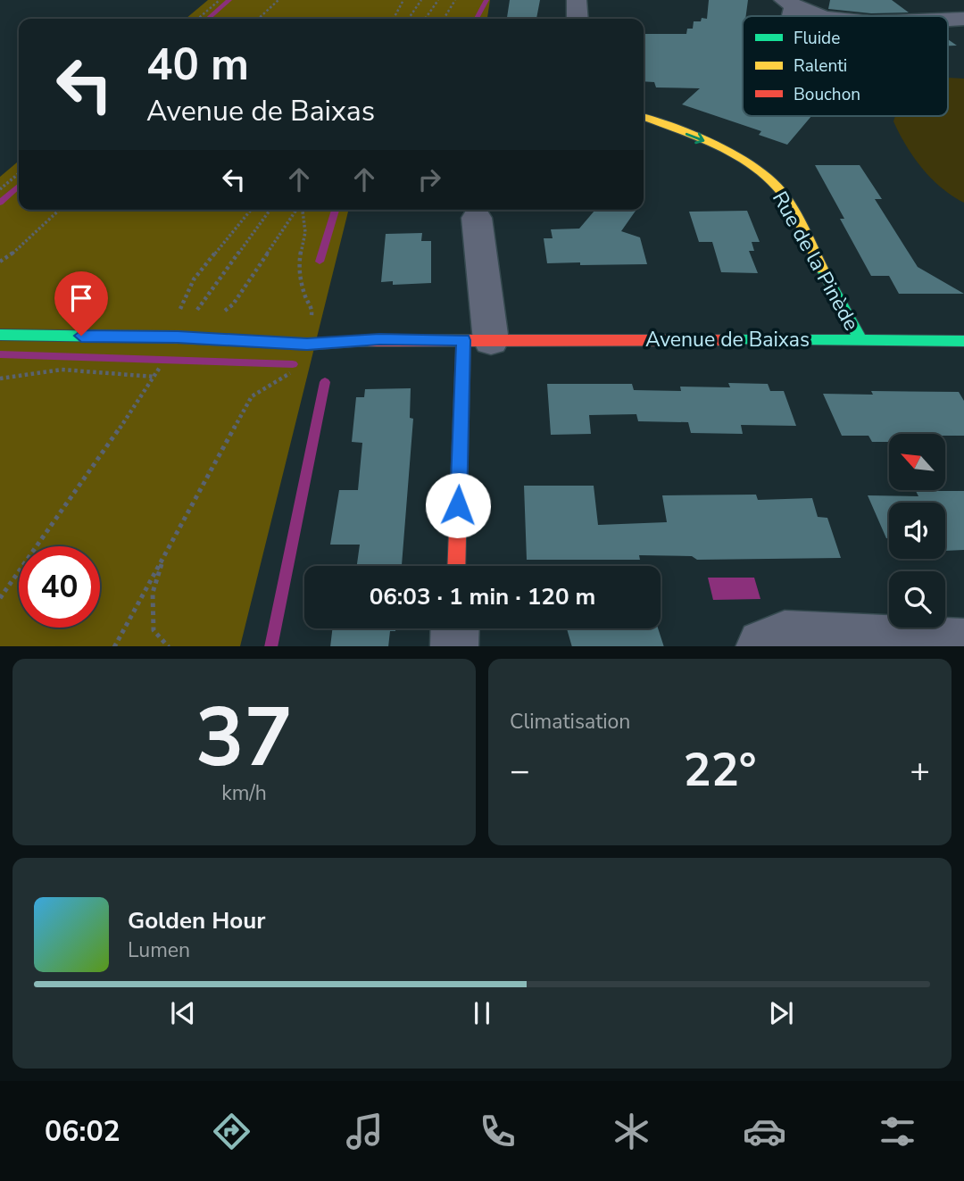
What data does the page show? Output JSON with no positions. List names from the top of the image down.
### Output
{
  "streets": {
    "street": ["Rue de la Pinède", "Avenue de Baixas"]
  },
  "crossings": [
    ["Rue de la Pinède", "Avenue de Baixas"]
  ],
  "one_way": ["Rue de la Pinède"],
  "legend": ["Fluide", "Ralenti", "Bouchon"],
  "north": "top left",
  "page": {
    "turn": ["40 m", "Avenue de Baixas"],
    "limit": "40",
    "trip": "06:03 · 1 min · 120 m",
    "tile": [
      ["37", "km/h"],
      "Climatisation"
    ],
    "heat": ["−", "22°", "+"],
    "song": ["Golden Hour", "Lumen"],
    "tabs": "06:02"
  }
}
